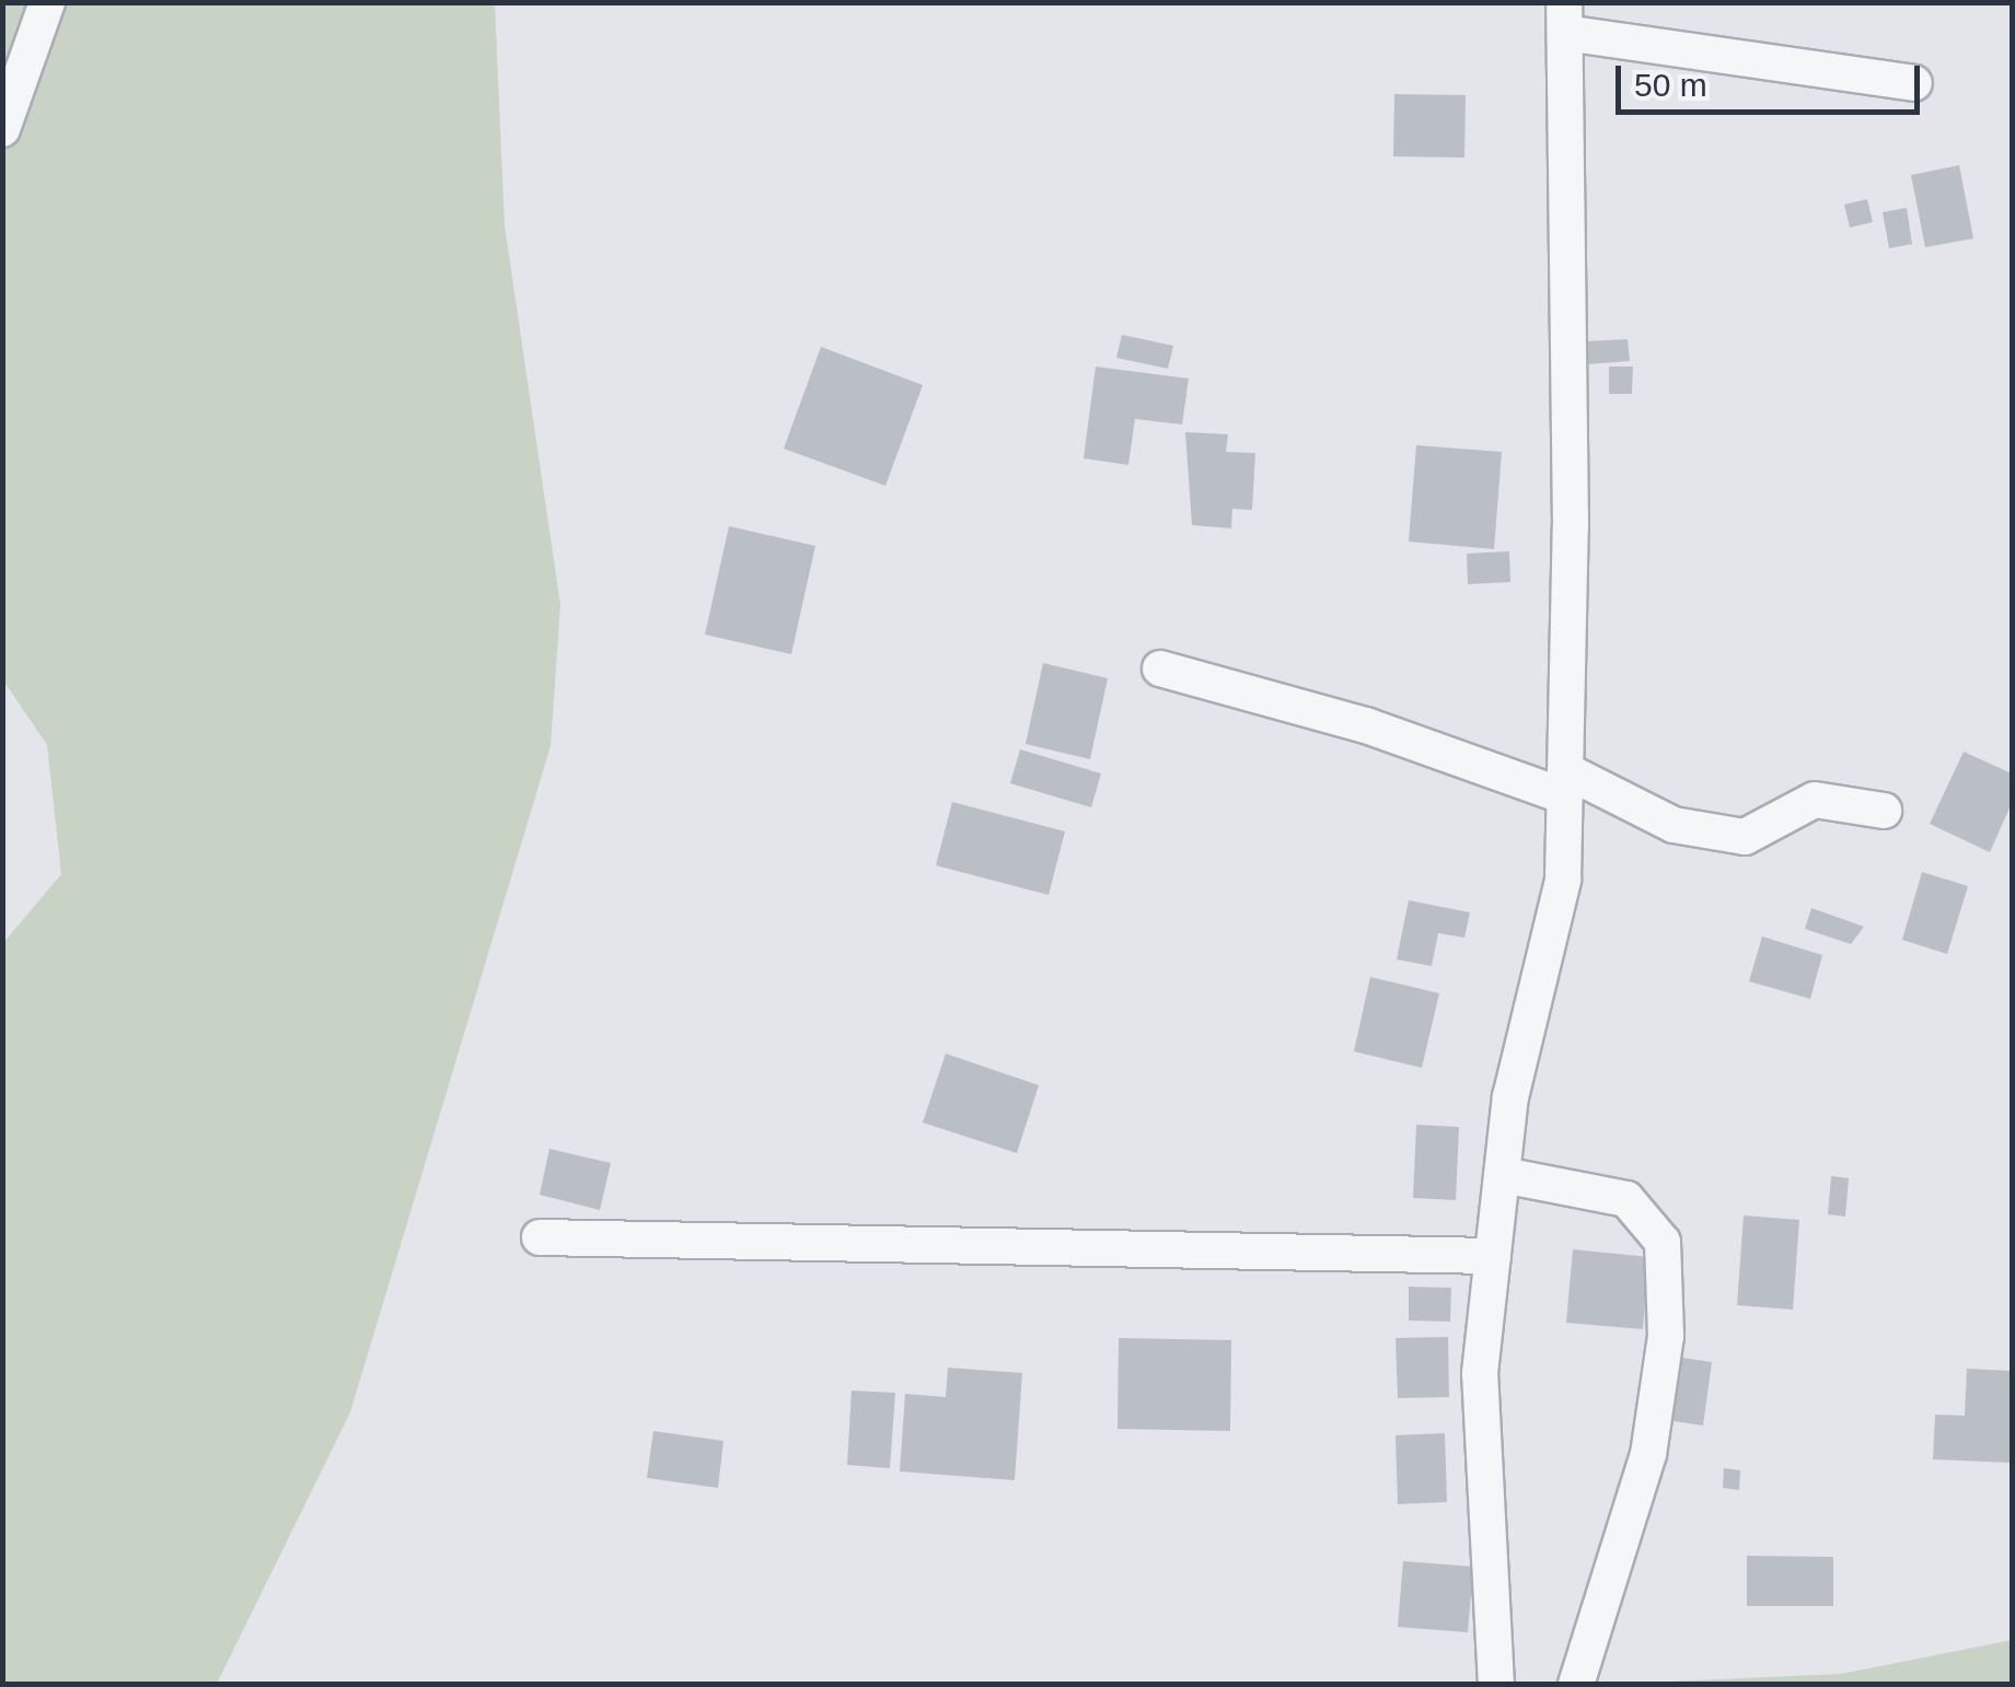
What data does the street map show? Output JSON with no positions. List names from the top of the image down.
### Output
{
  "scale_bar": "50 m"
}
